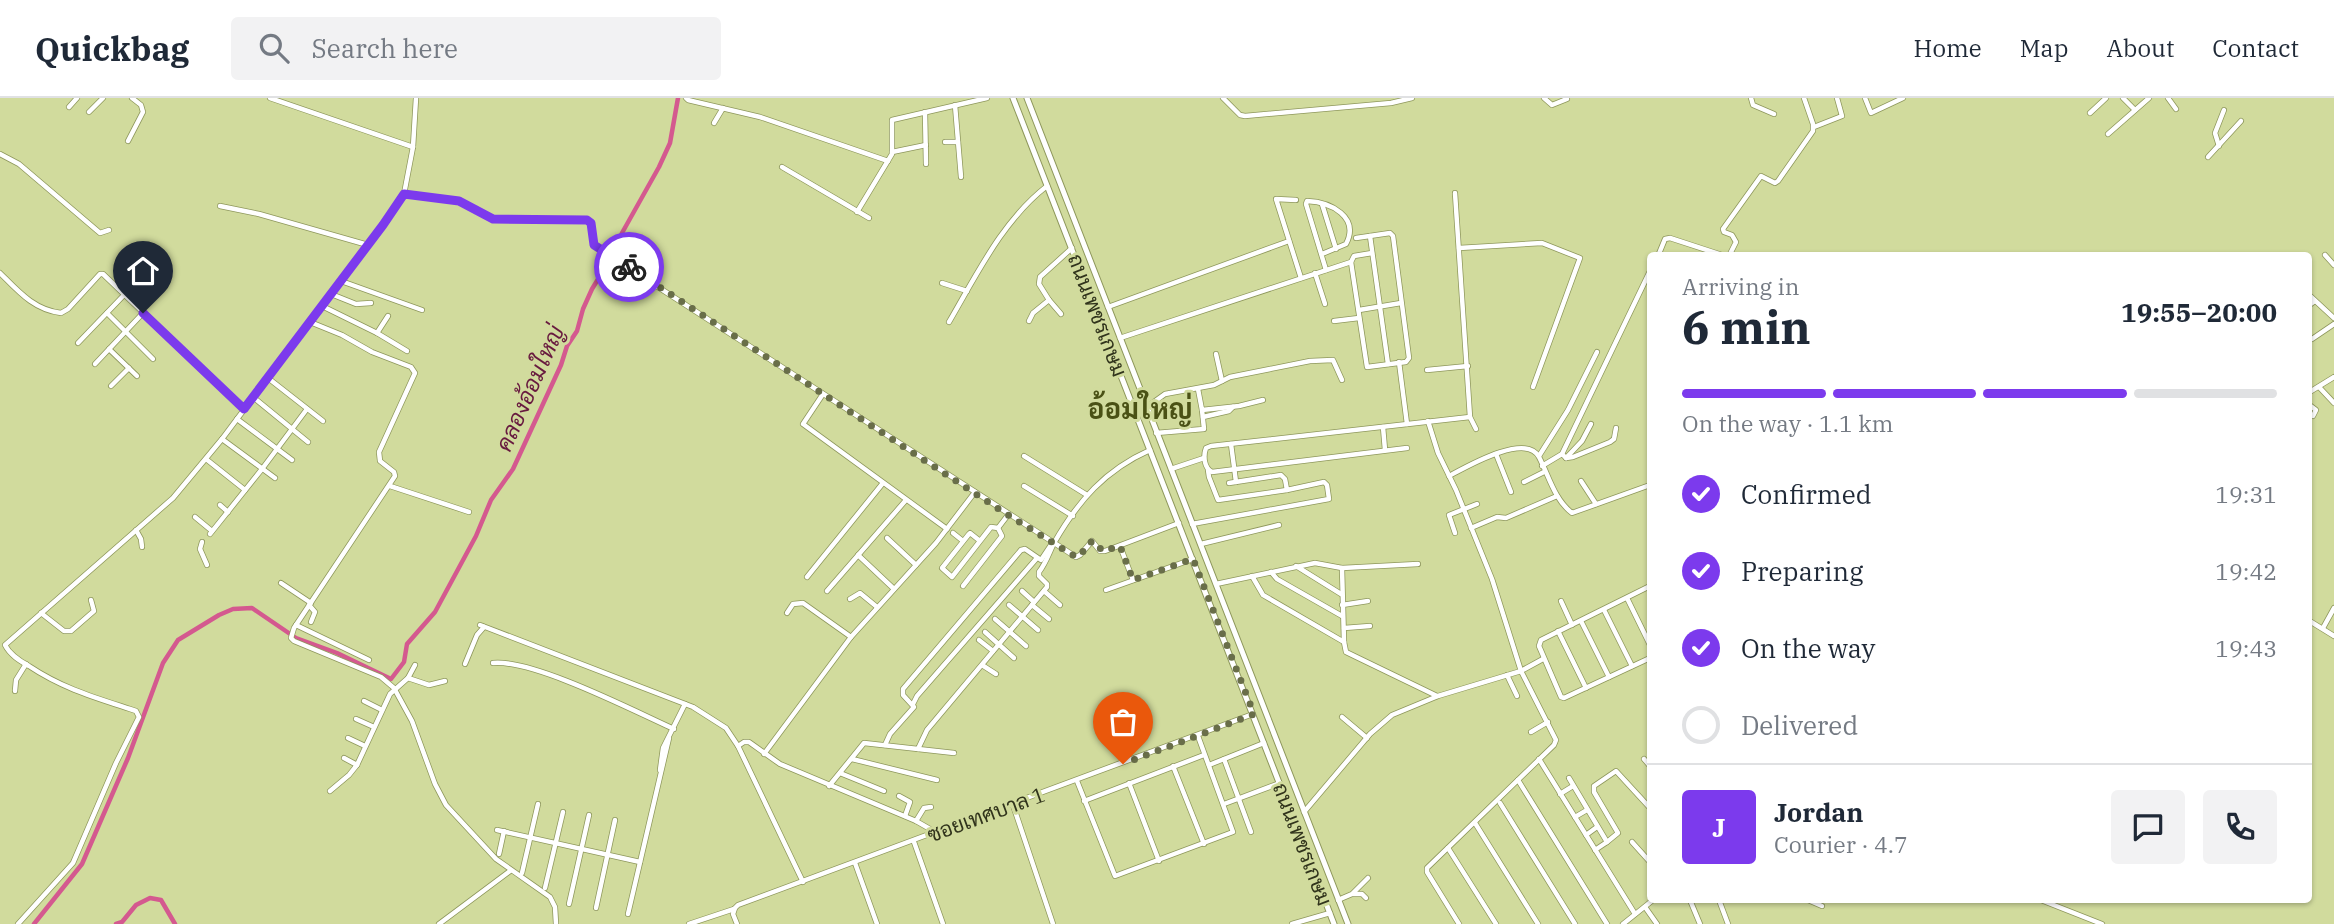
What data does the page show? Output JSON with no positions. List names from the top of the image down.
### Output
{
  "streets": {
    "main road": ["ถนนเพชรเกษม"],
    "street": ["ซอยเทศบาล 1"]
  },
  "crossings": [
    ["ถนนเพชรเกษม", "ซอยเทศบาล 1"]
  ],
  "districts": ["อ้อมใหญ่"],
  "water": ["คลองอ้อมใหญ่"],
  "page": {
    "header": "Quickbag",
    "search": "Search here",
    "nav": [
      "Home",
      "Map",
      "About",
      "Contact"
    ],
    "heading": ["6 min", "Arriving in", "19:55–20:00"],
    "panel": ["Jordan", "Courier · 4.7"],
    "bar": "On the way · 1.1 km",
    "list": [
      ["Confirmed", "19:31"],
      ["Preparing", "19:42"],
      ["On the way", "19:43"],
      "Delivered"
    ],
    "round": "J"
  }
}
